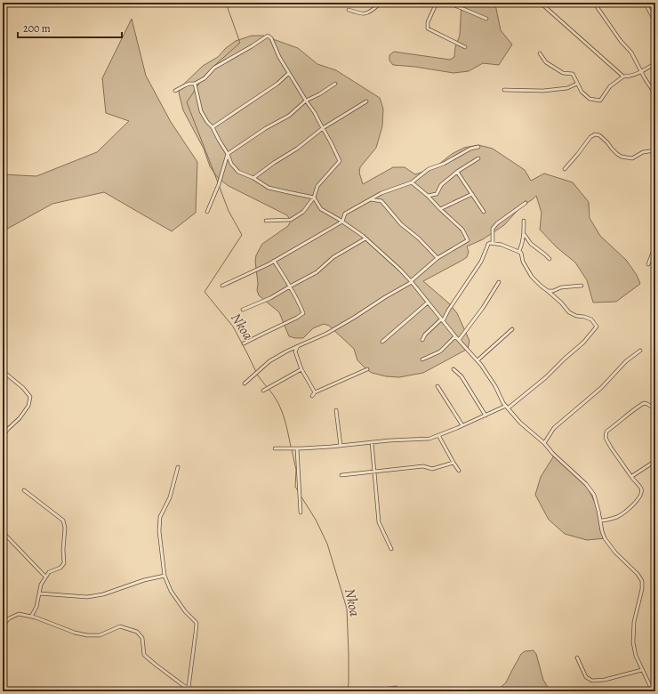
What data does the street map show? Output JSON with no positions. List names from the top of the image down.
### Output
{
  "water": ["Nkoa"],
  "scale_bar": "200 m"
}
